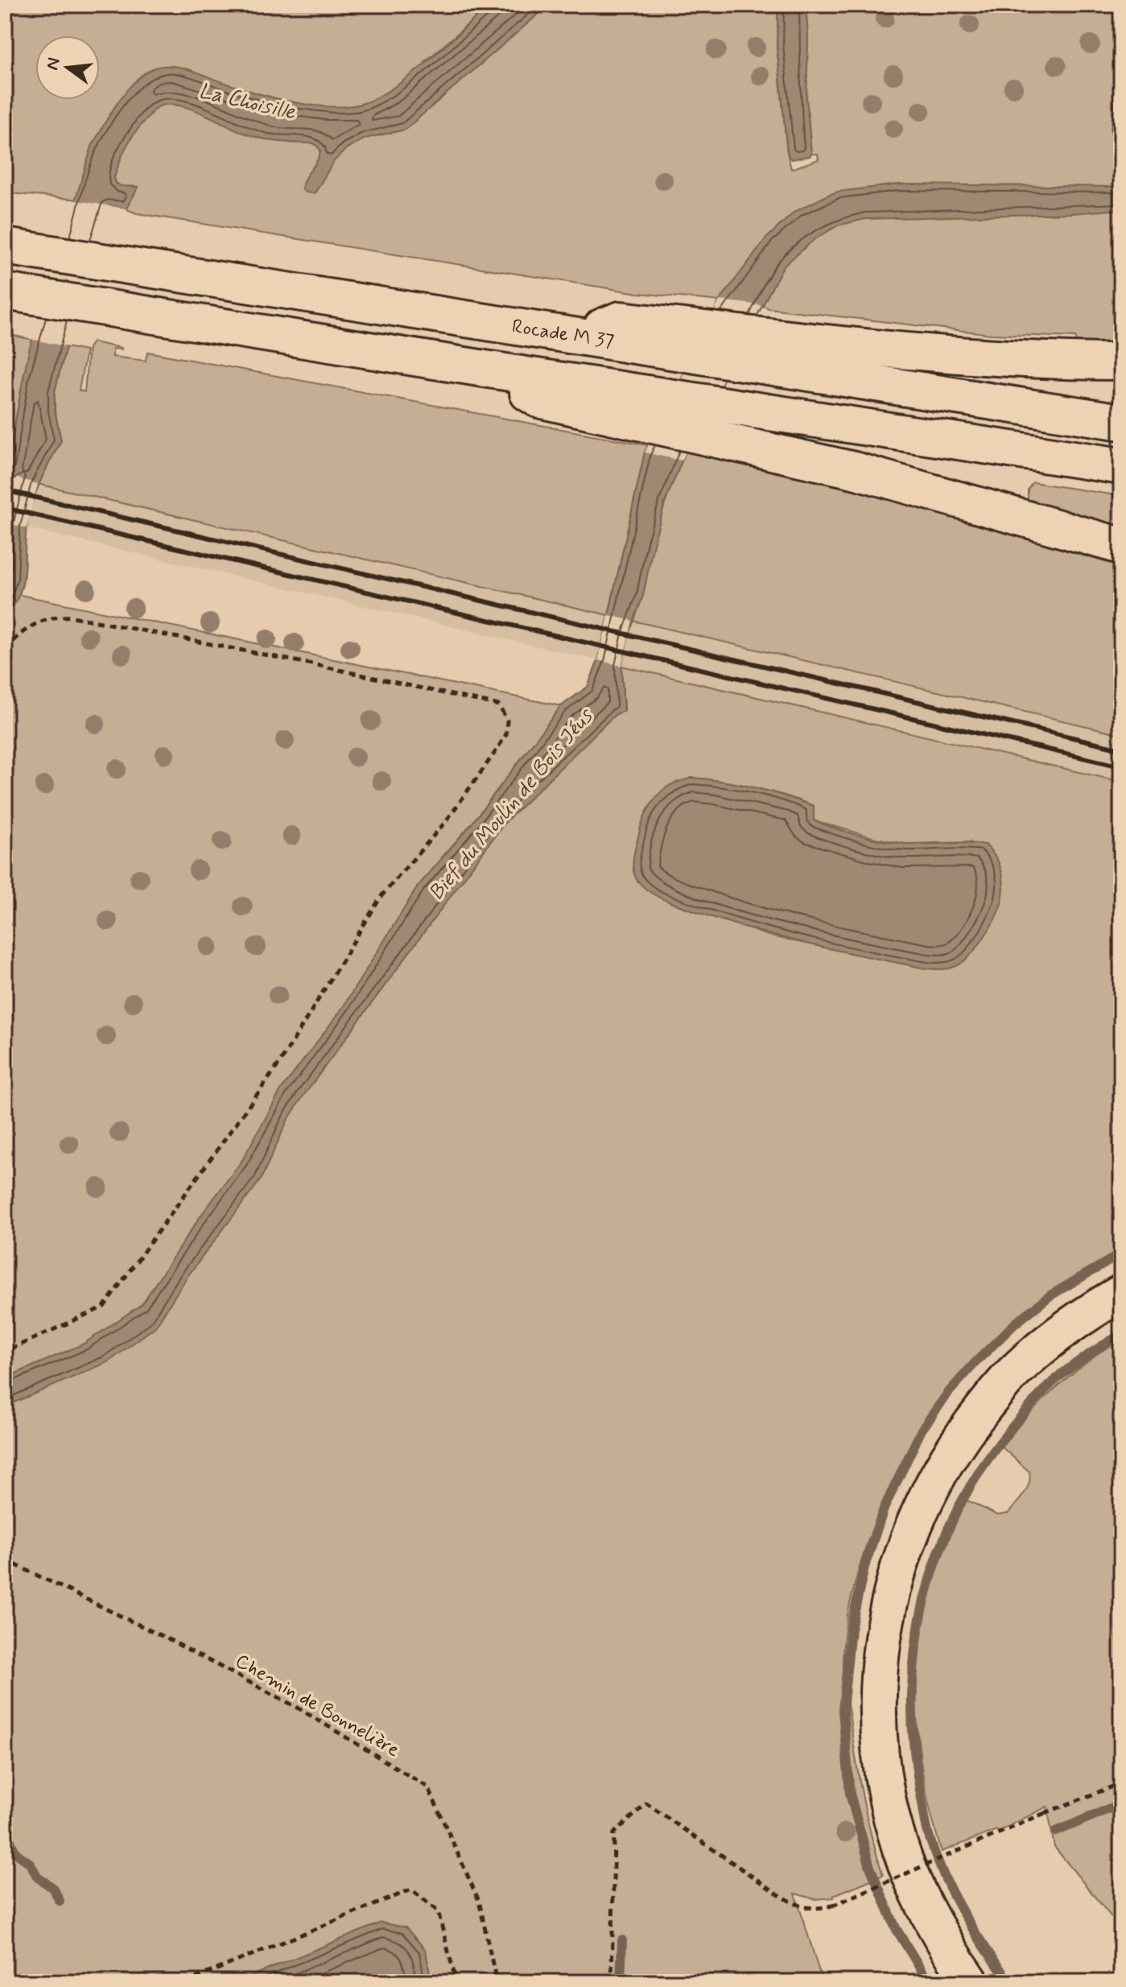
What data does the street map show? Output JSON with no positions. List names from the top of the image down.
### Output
{
  "streets": {
    "main road": ["Rocade M 37"],
    "path": ["Chemin de Bonnelière"]
  },
  "water": ["La Choisille", "Bief du Moulin de Bois Jéus"],
  "north": "left"
}
